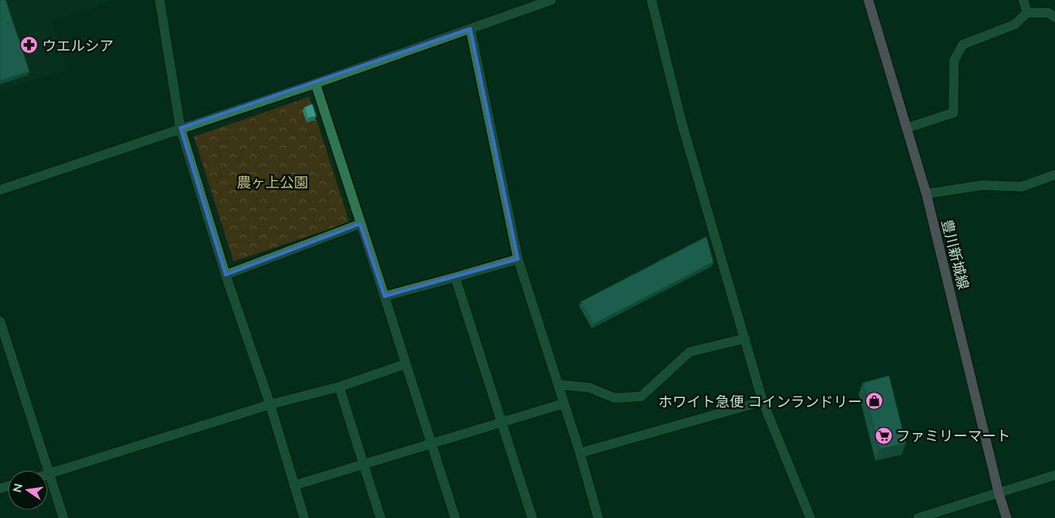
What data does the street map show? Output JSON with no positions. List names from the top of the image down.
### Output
{
  "streets": {
    "main road": ["豊川新城線"]
  },
  "parks": ["農ヶ上公園"],
  "places": {
    "pharmacy": ["ウエルシア"],
    "shop": ["ホワイト急便 コインランドリー"],
    "supermarket": ["ファミリーマート"]
  },
  "north": "left"
}
